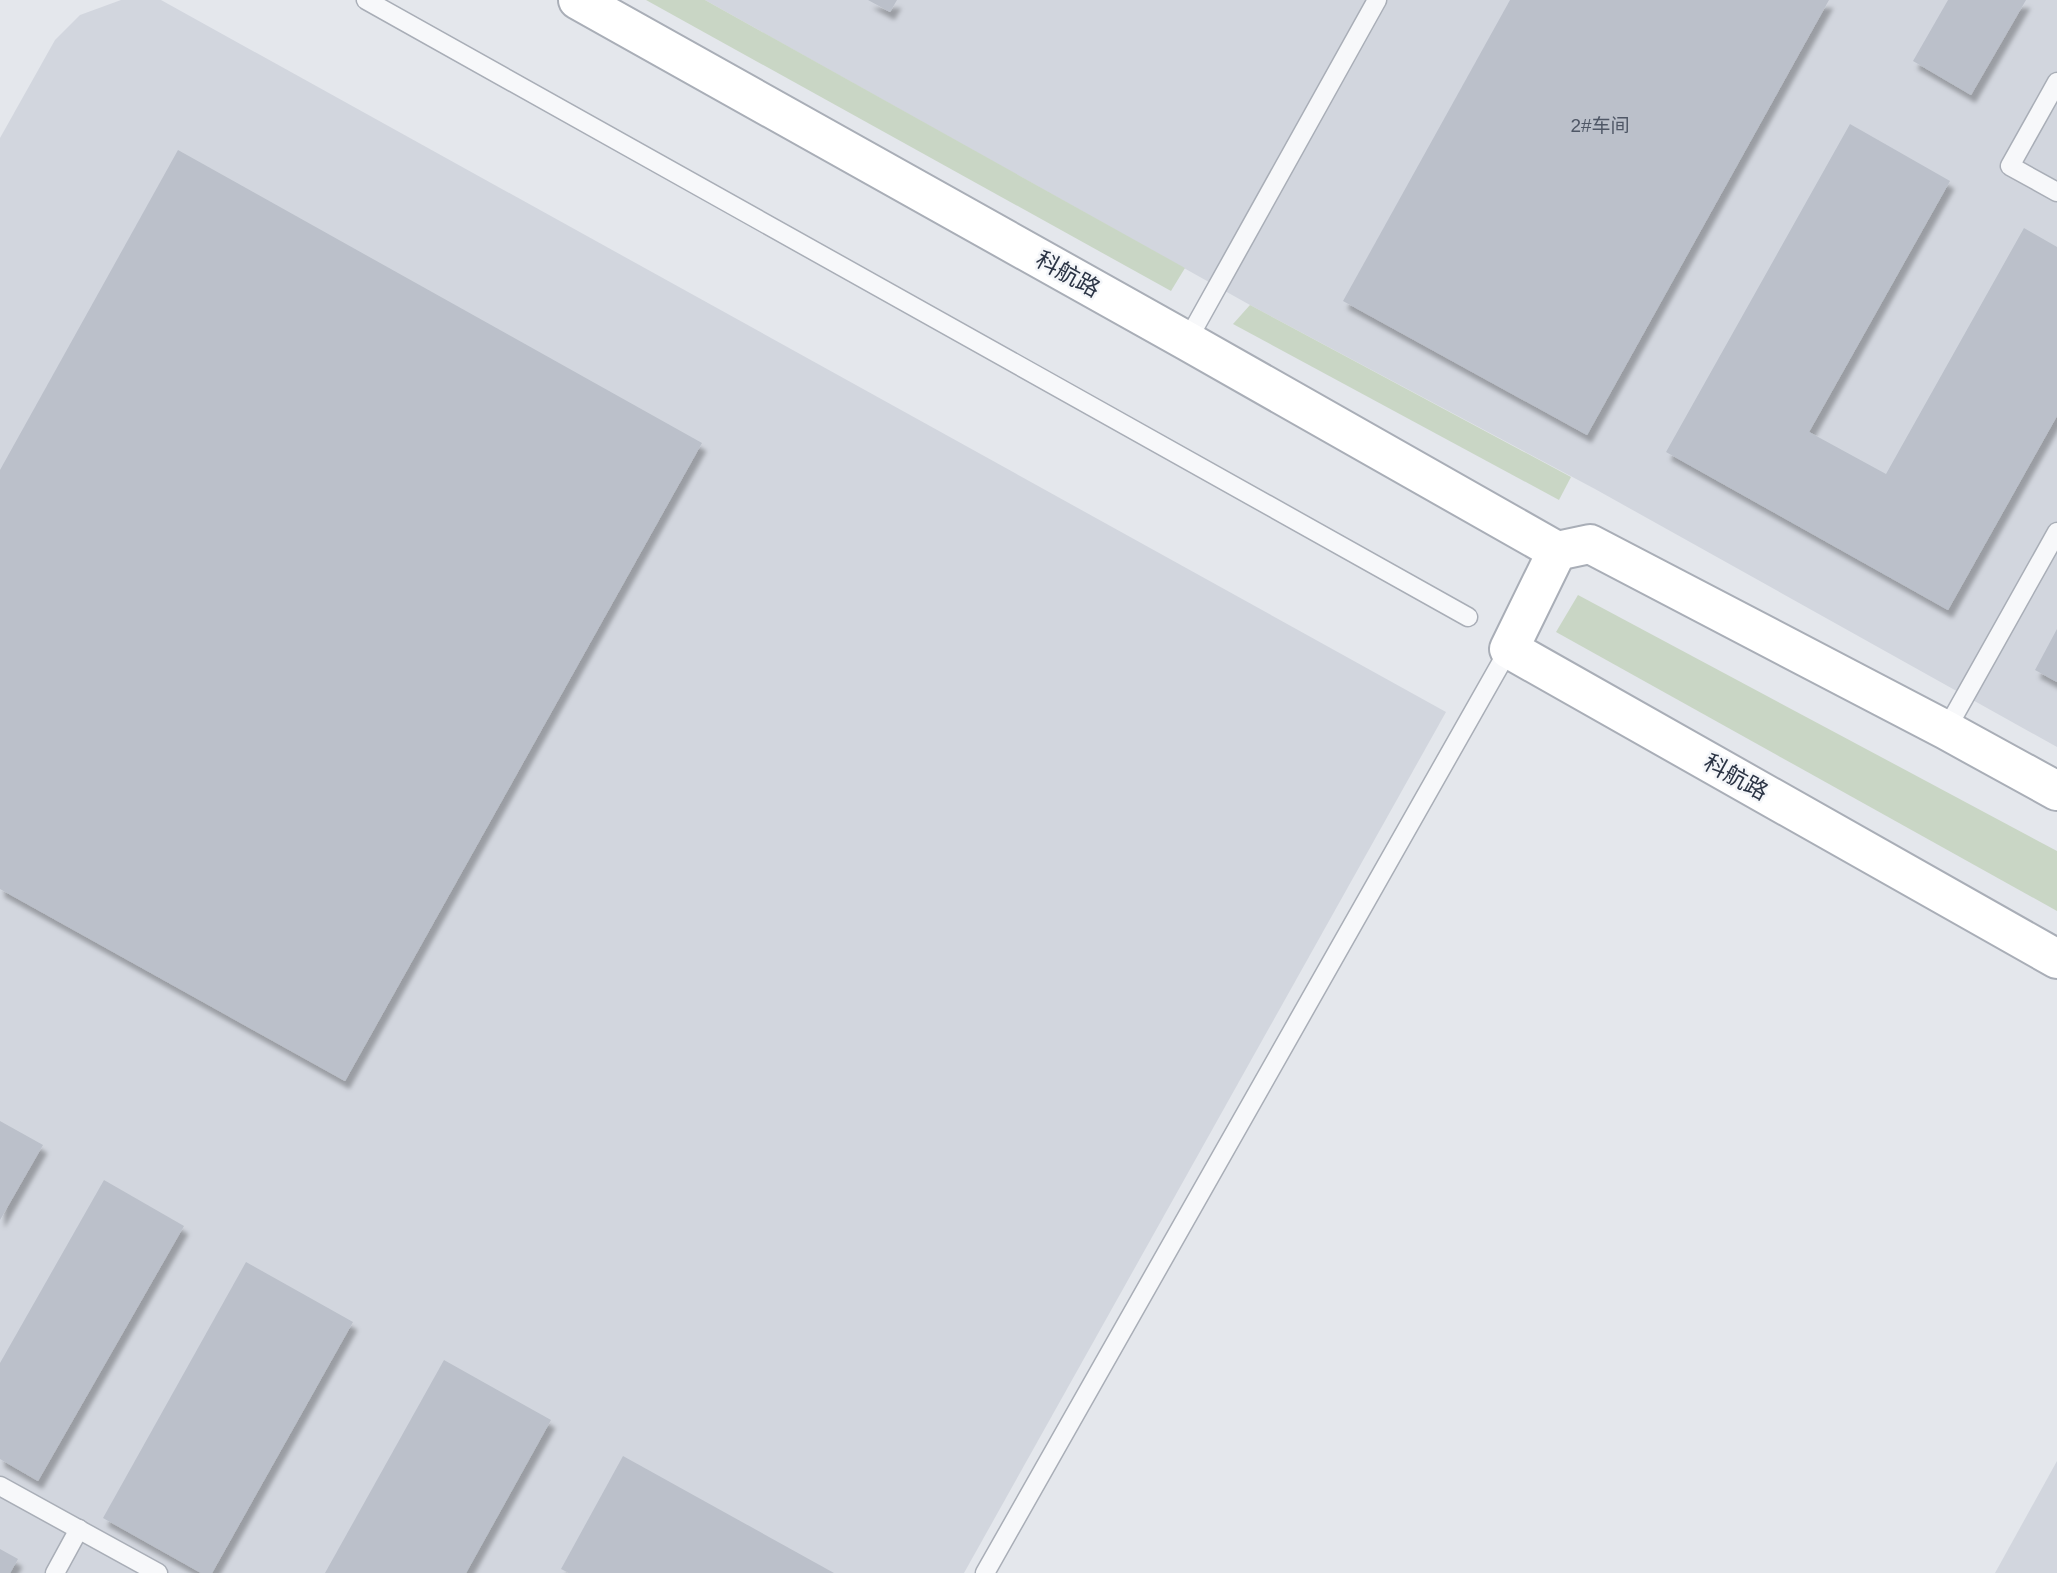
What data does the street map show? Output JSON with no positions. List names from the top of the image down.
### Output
{
  "streets": {
    "main road": ["科航路"]
  },
  "house_numbers": ["2#车间"]
}
